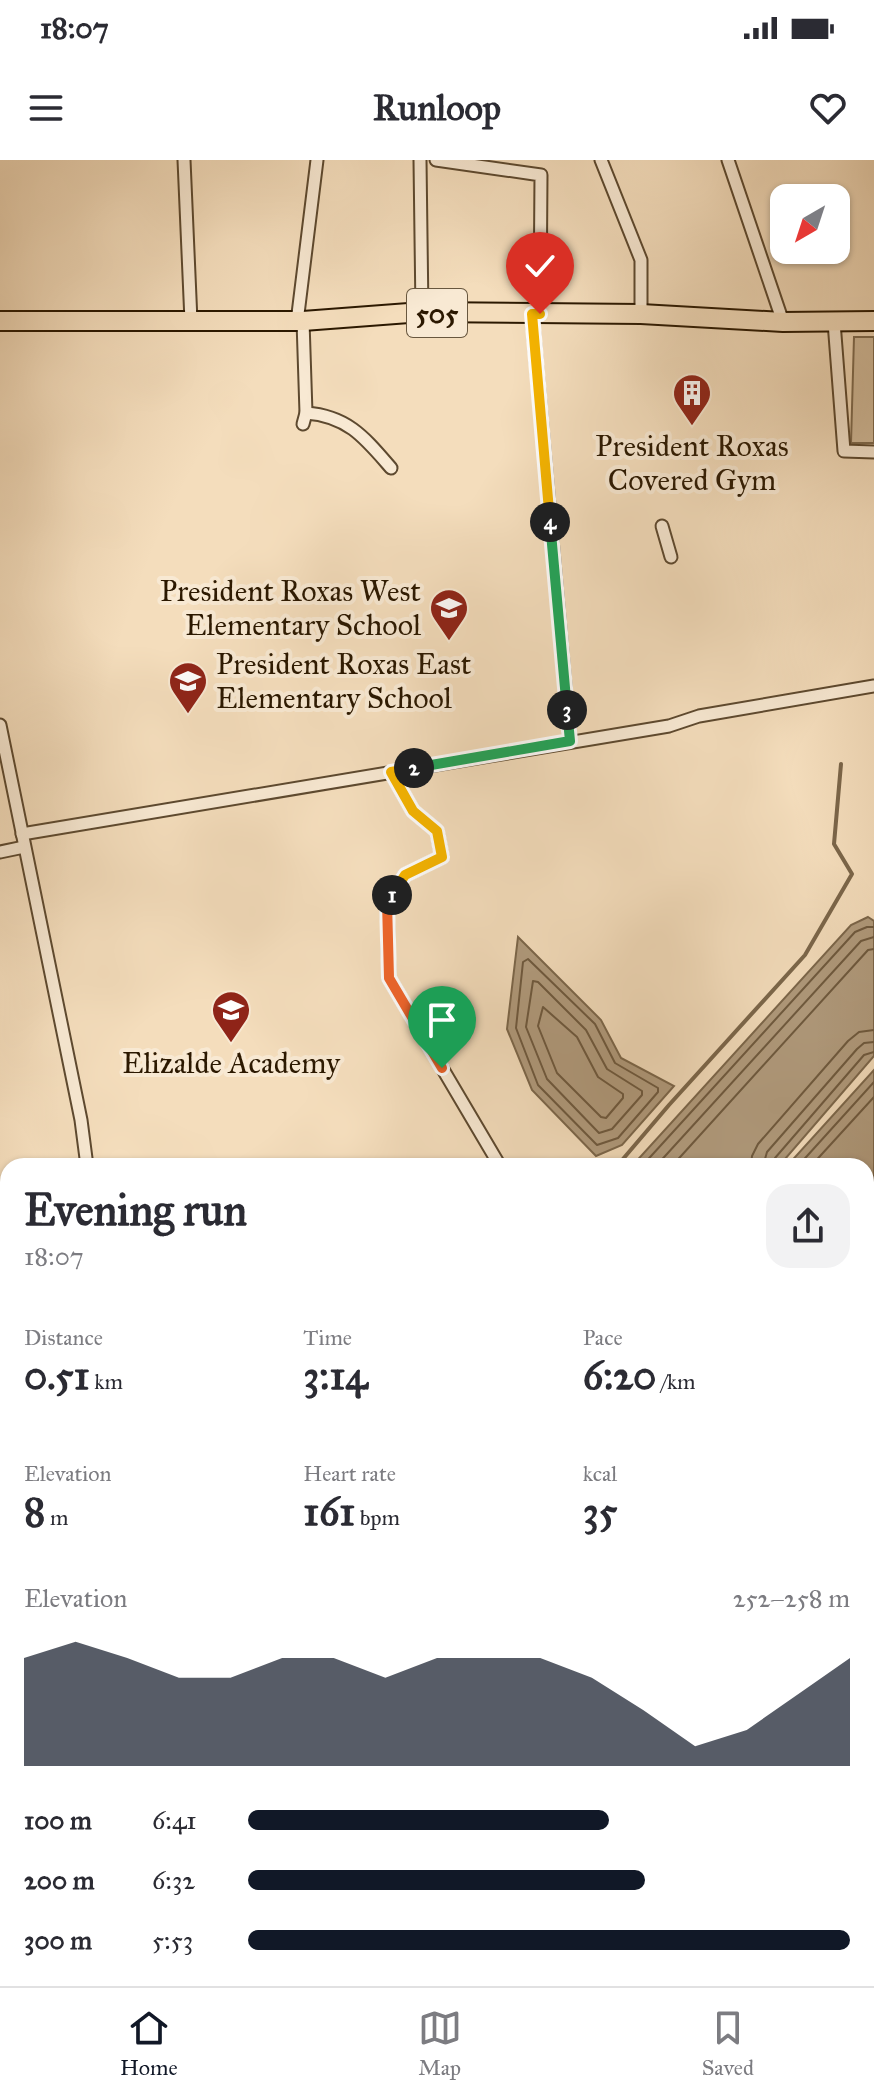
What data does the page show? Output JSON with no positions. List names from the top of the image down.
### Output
{
  "streets": {
    "main road": ["505"]
  },
  "places": {
    "building": ["President Roxas Covered Gym"],
    "school or university": ["President Roxas West Elementary School", "President Roxas East Elementary School", "Elizalde Academy"]
  },
  "north": "bottom left",
  "page": {
    "status": "18:07",
    "header": "Runloop",
    "pins": [
      "4",
      "3",
      "2",
      "1"
    ],
    "heading": ["Evening run", "18:07"],
    "stats": [
      ["Distance", "0.51 km"],
      ["Time", "3:14"],
      ["Pace", "6:20 /km"],
      ["Elevation", "8 m"],
      ["Heart rate", "161 bpm"],
      ["kcal", "35"]
    ],
    "chart": ["Elevation", "252–258 m"],
    "list": [
      {
        "name": "100 m",
        "note": "6:41"
      },
      {
        "name": "200 m",
        "note": "6:32"
      },
      {
        "name": "300 m",
        "note": "5:53"
      }
    ],
    "tabs": ["Home", "Map", "Saved"]
  }
}
